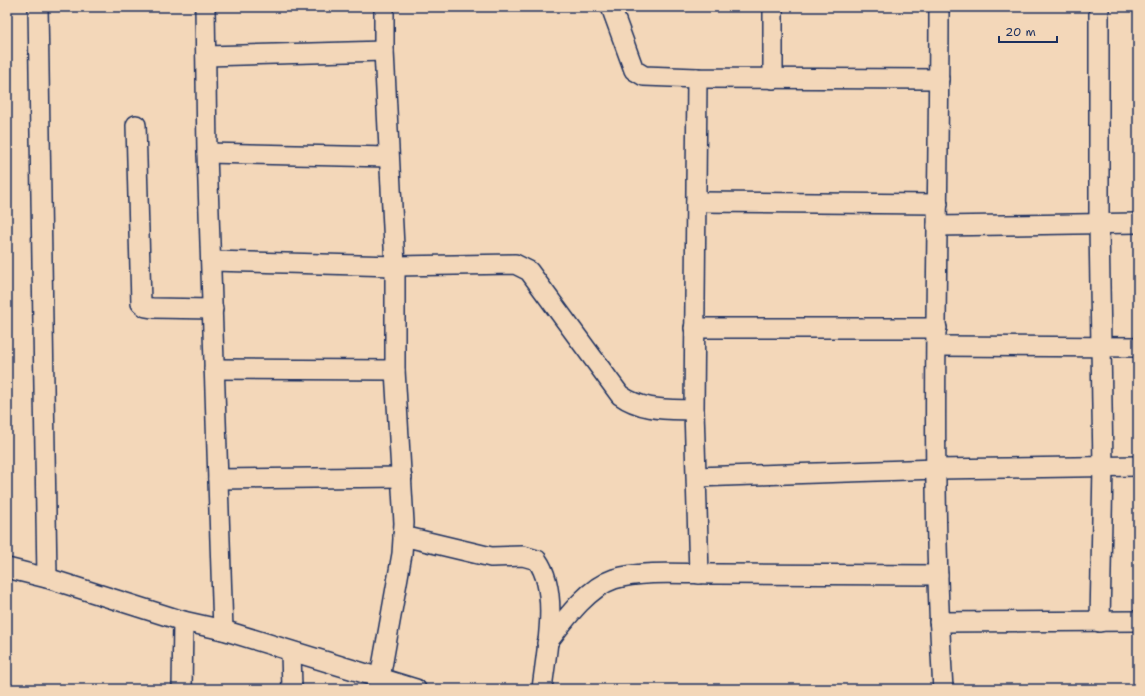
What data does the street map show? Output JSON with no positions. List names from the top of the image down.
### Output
{
  "scale_bar": "20 m"
}
